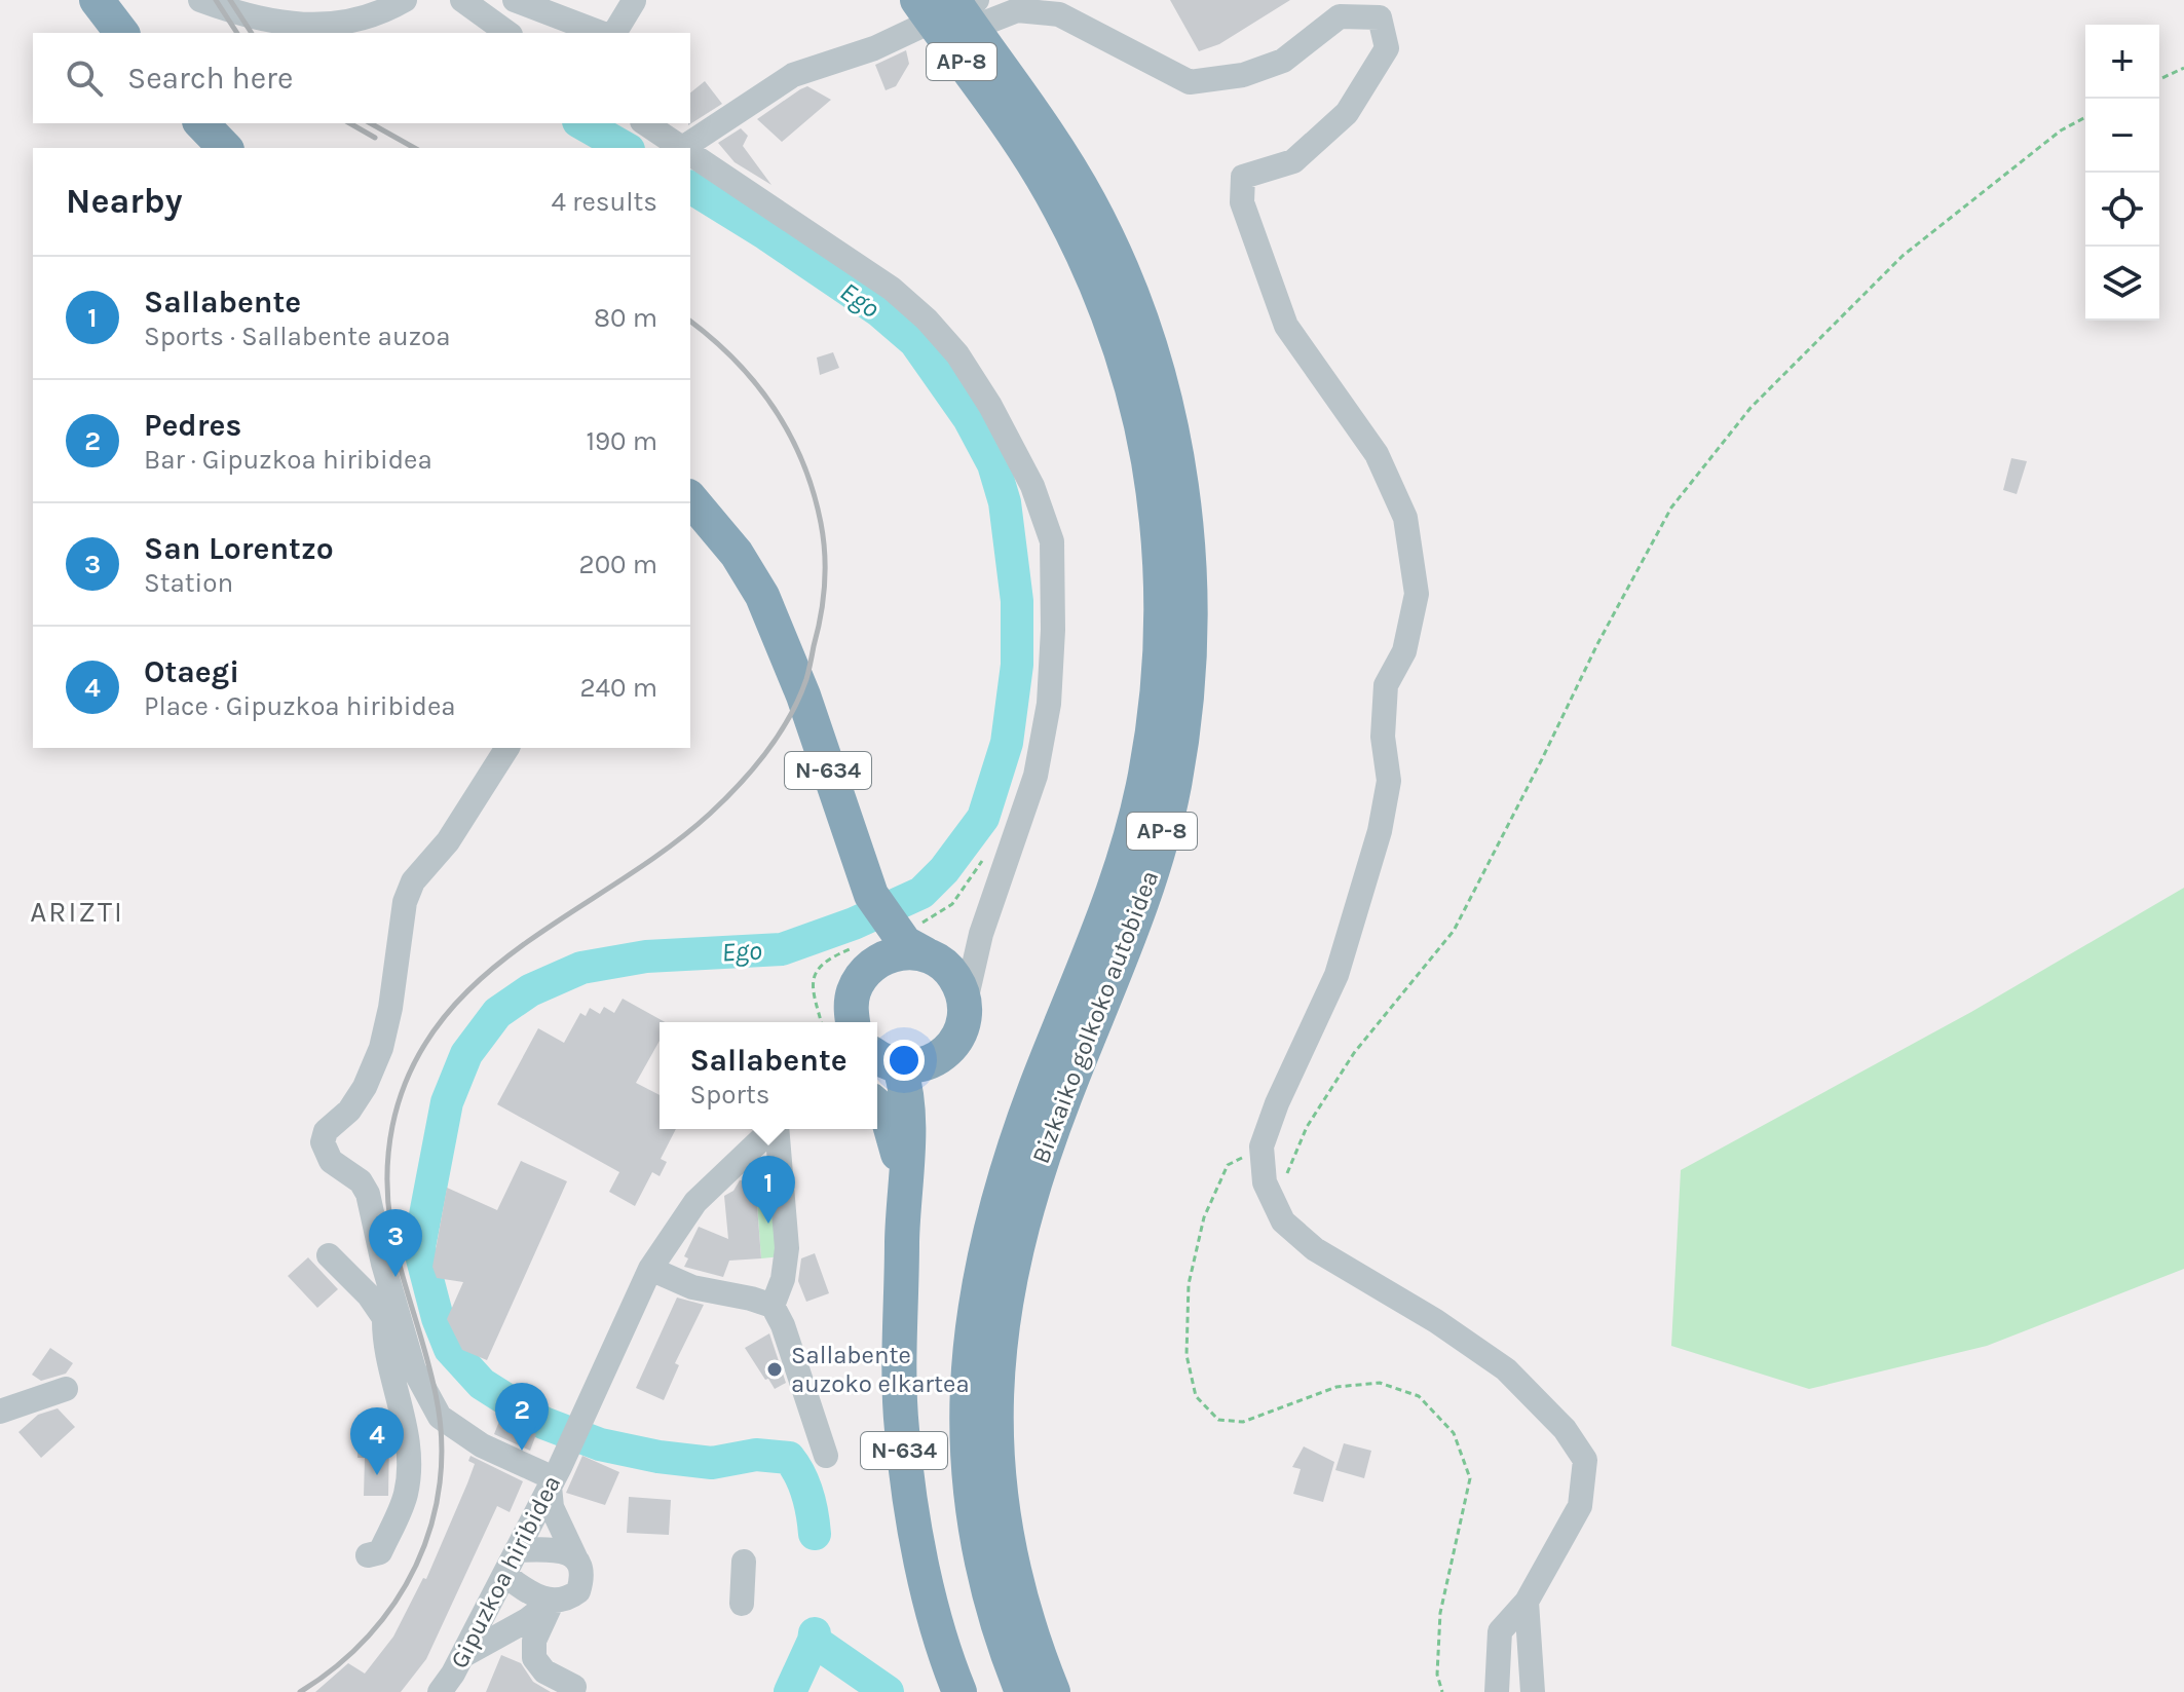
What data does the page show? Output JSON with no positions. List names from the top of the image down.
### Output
{
  "streets": {
    "highway": ["AP-8", "N-634", "Bizkaiko golkoko autobidea"],
    "street": ["Gipuzkoa hiribidea"]
  },
  "districts": ["ARIZTI"],
  "water": ["Ego"],
  "places": ["Sallabente auzoko elkartea"],
  "page": {
    "map_buttons": ["+", "−"],
    "search": "Search here",
    "heading": ["Nearby", "4 results"],
    "list": [
      {
        "mark": "1",
        "name": "Sallabente",
        "note": "Sports · Sallabente auzoa",
        "value": "80 m"
      },
      {
        "mark": "2",
        "name": "Pedres",
        "note": "Bar · Gipuzkoa hiribidea",
        "value": "190 m"
      },
      {
        "mark": "3",
        "name": "San Lorentzo",
        "note": "Station",
        "value": "200 m"
      },
      {
        "mark": "4",
        "name": "Otaegi",
        "note": "Place · Gipuzkoa hiribidea",
        "value": "240 m"
      }
    ],
    "popup": ["Sallabente", "Sports"],
    "pins": [
      "1",
      "3",
      "2",
      "4"
    ]
  }
}
